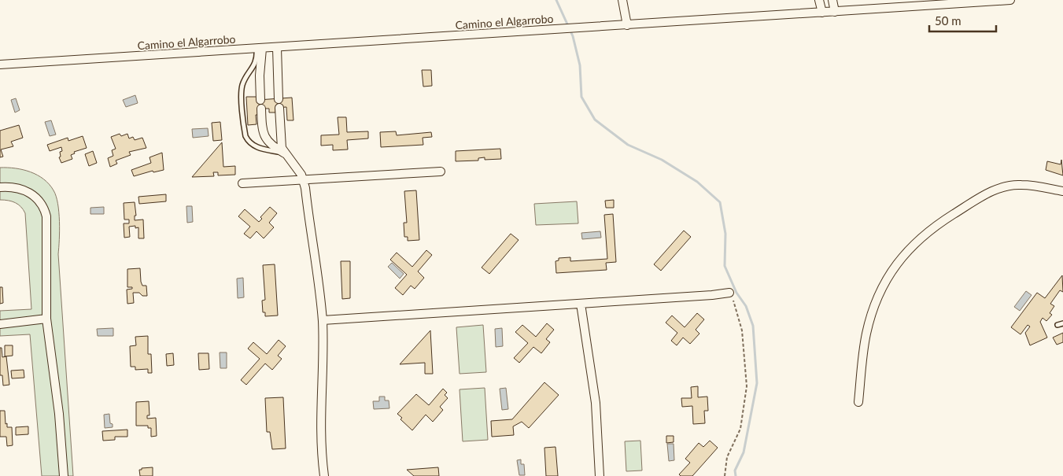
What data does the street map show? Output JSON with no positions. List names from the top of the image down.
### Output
{
  "streets": {
    "street": ["Camino el Algarrobo"]
  },
  "scale_bar": "50 m"
}
